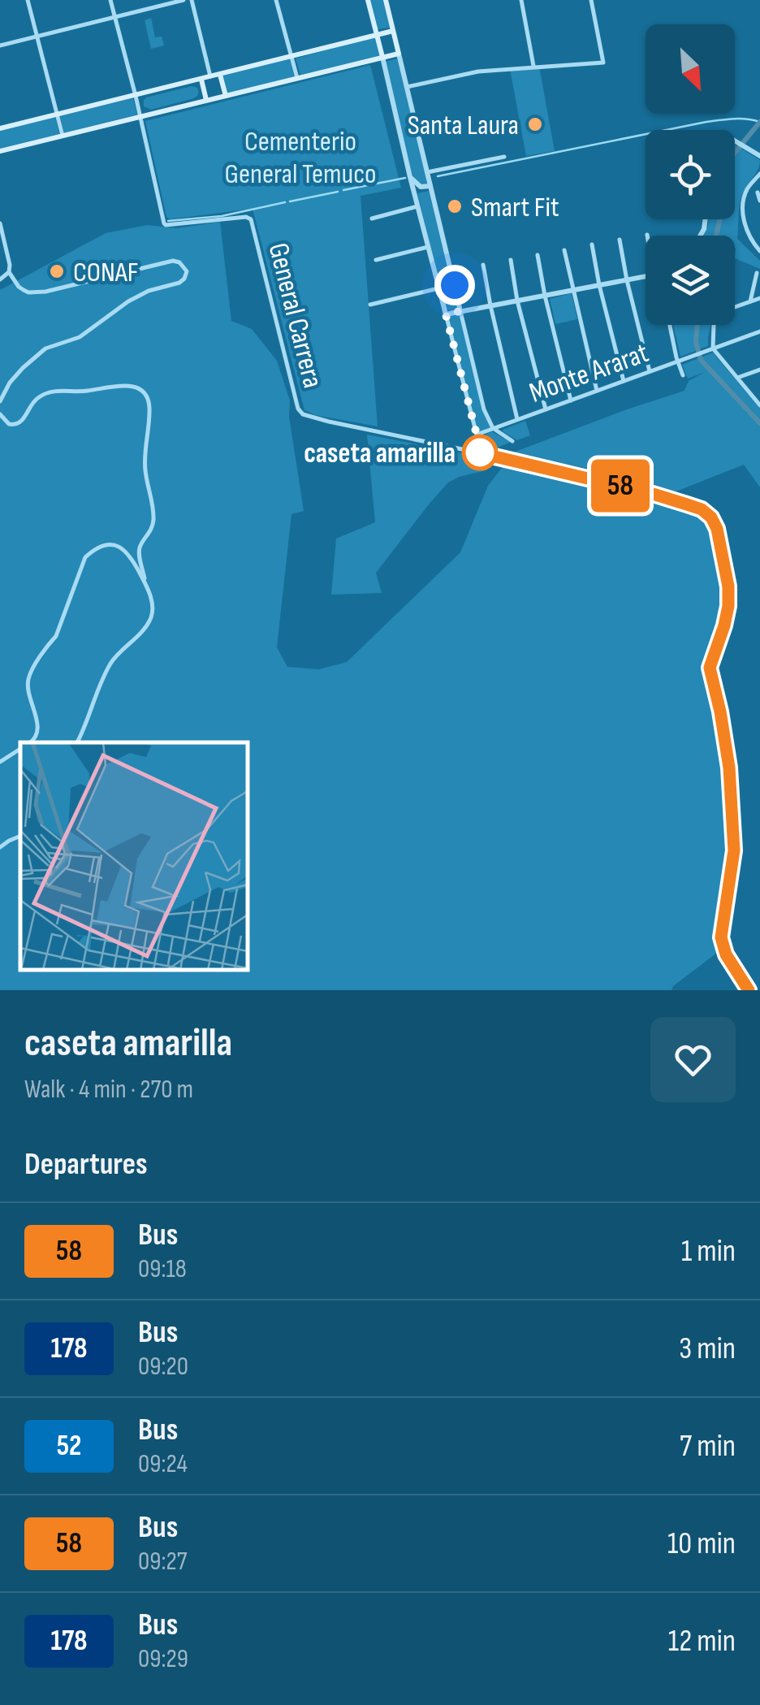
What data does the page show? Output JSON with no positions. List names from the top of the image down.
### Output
{
  "streets": {
    "street": ["General Carrera", "Monte Ararat"]
  },
  "parks": ["Cementerio General Temuco"],
  "places": [
    "Santa Laura",
    "Smart Fit",
    "CONAF",
    "caseta amarilla"
  ],
  "lines": ["bus line 58"],
  "north": "bottom right",
  "page": {
    "on_map": "58",
    "heading": [
      ["caseta amarilla", "Walk · 4 min · 270 m"],
      "Departures"
    ],
    "list": [
      {
        "mark": "58",
        "name": "Bus",
        "note": "09:18",
        "value": "1 min"
      },
      {
        "mark": "178",
        "name": "Bus",
        "note": "09:20",
        "value": "3 min"
      },
      {
        "mark": "52",
        "name": "Bus",
        "note": "09:24",
        "value": "7 min"
      },
      {
        "mark": "58",
        "name": "Bus",
        "note": "09:27",
        "value": "10 min"
      },
      {
        "mark": "178",
        "name": "Bus",
        "note": "09:29",
        "value": "12 min"
      }
    ]
  }
}
